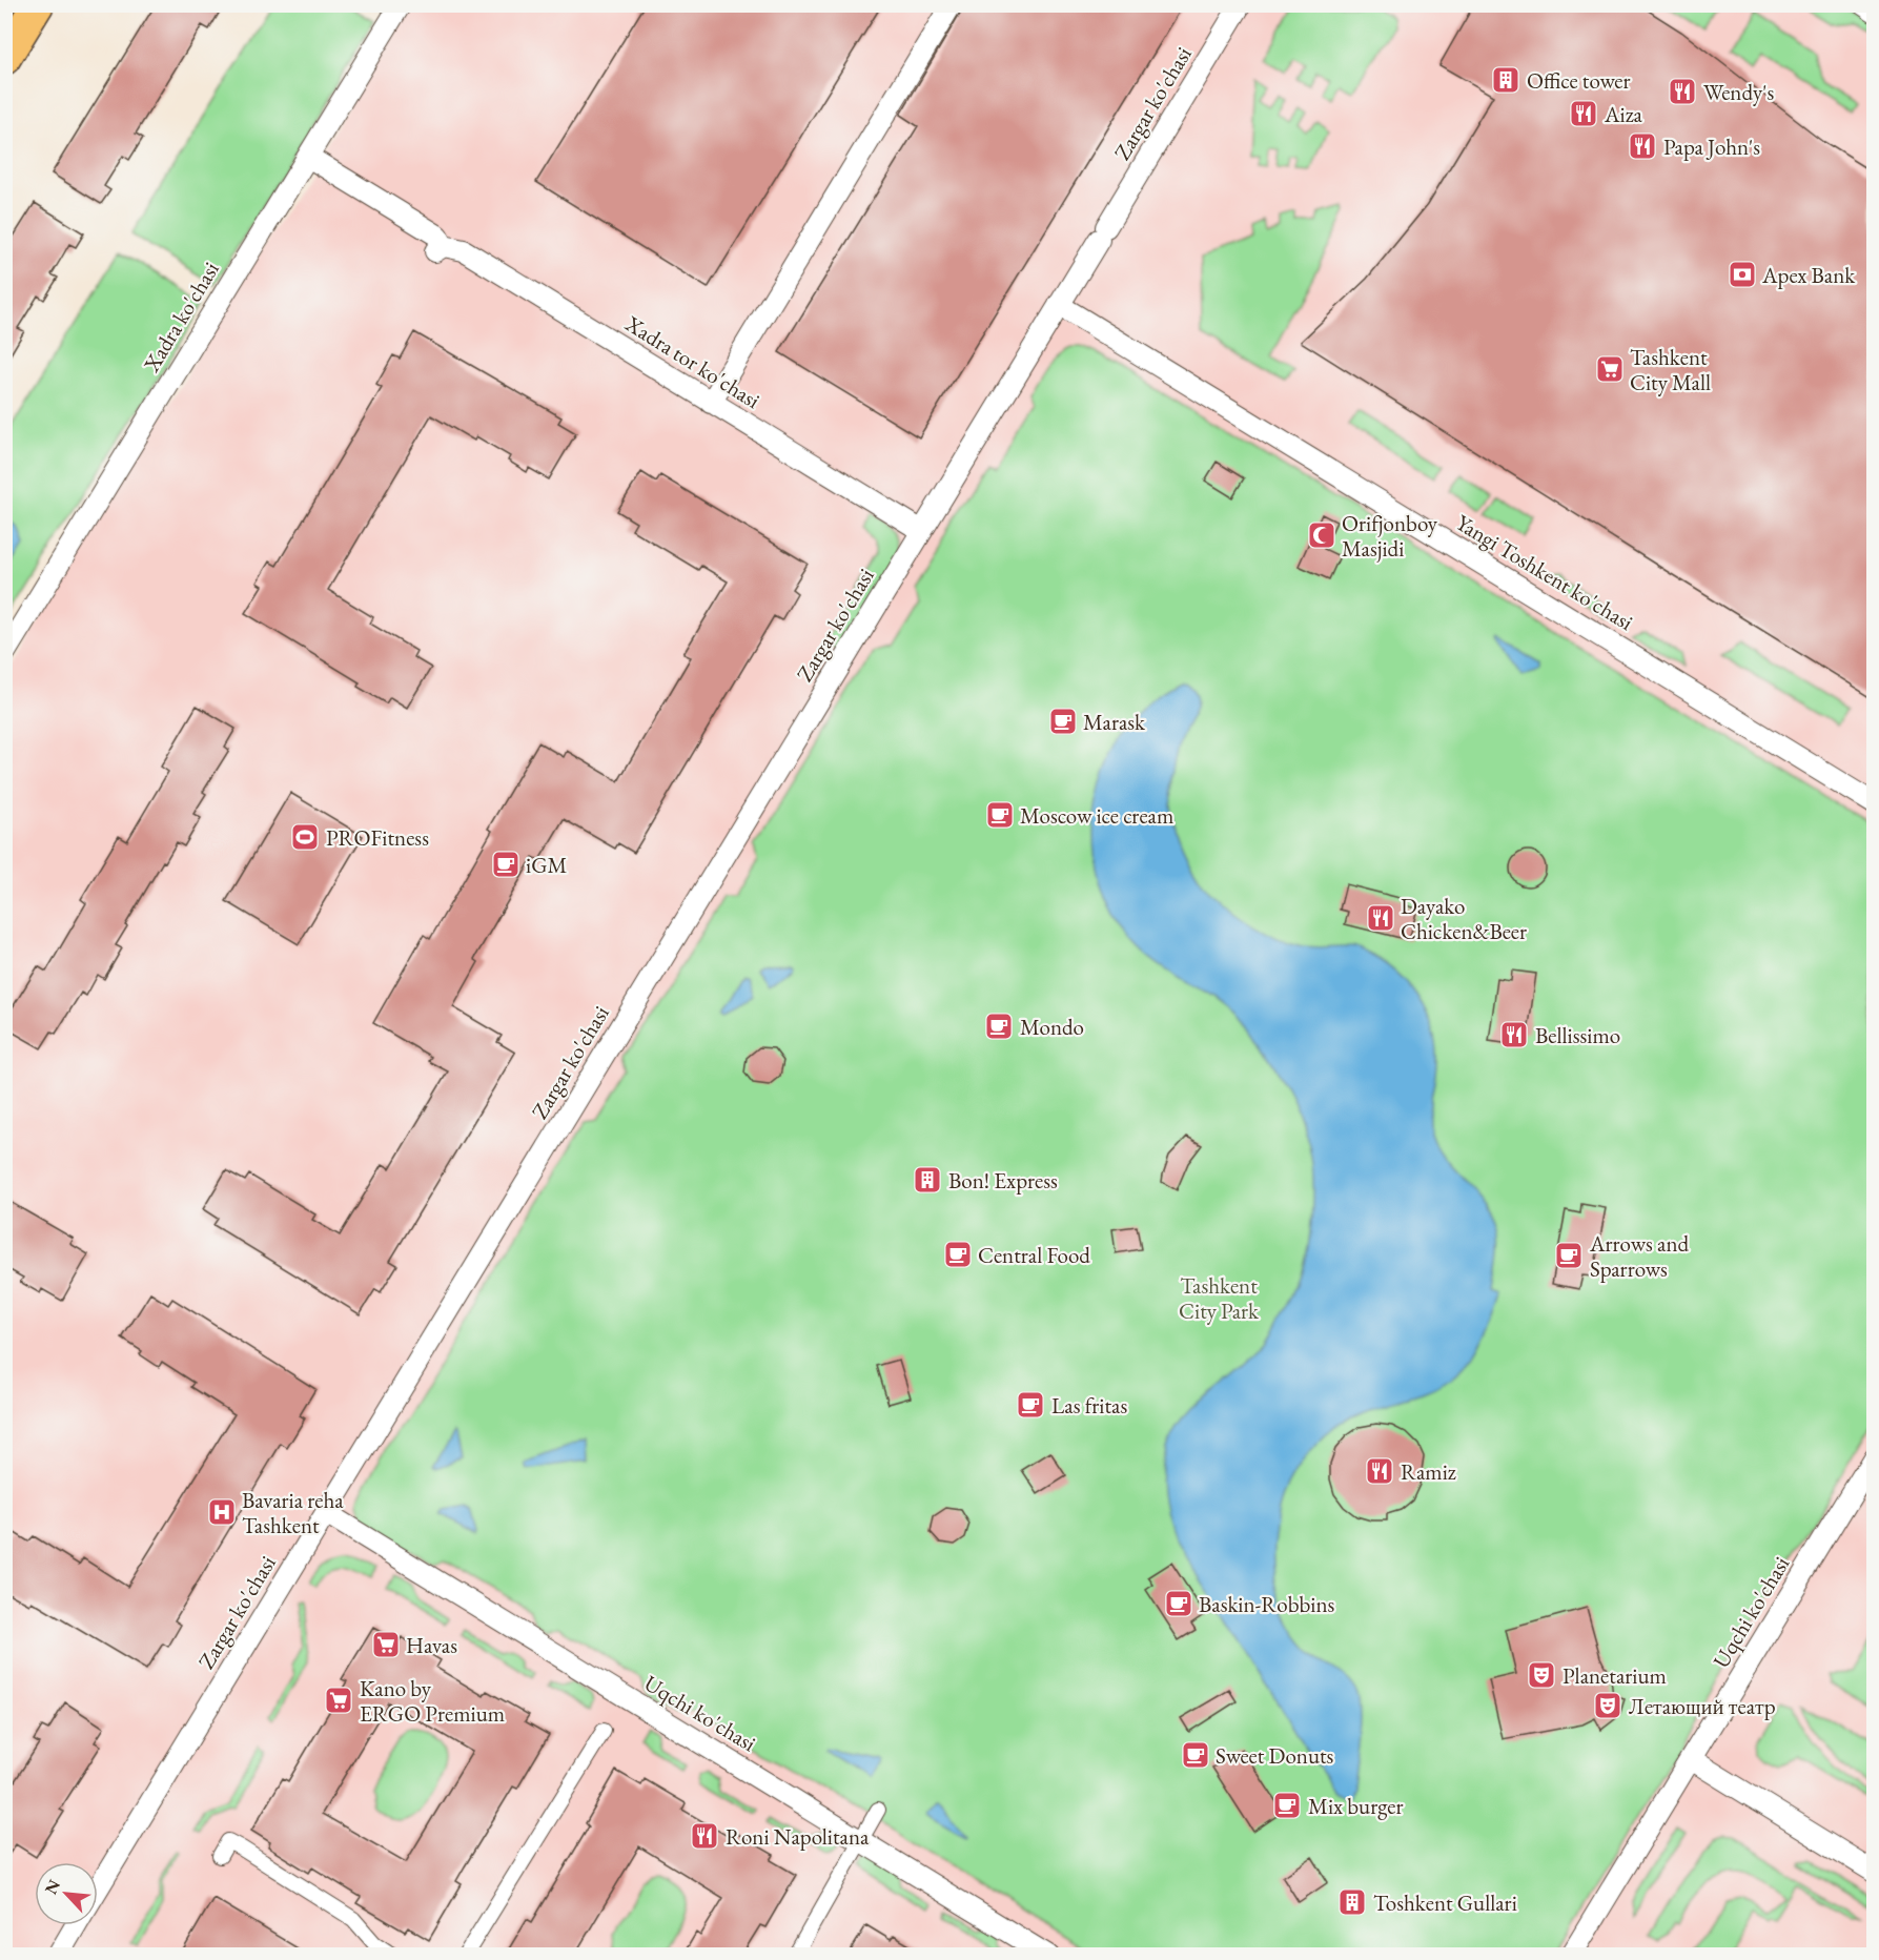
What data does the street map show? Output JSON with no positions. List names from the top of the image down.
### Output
{
  "streets": {
    "street": [
      "Zargar ko'chasi",
      "Xadra ko'chasi",
      "Xadra tor ko'chasi",
      "Yangi Toshkent ko'chasi",
      "Uqchi ko'chasi"
    ]
  },
  "crossings": [
    ["Zargar ko'chasi", "Xadra tor ko'chasi"],
    ["Zargar ko'chasi", "Yangi Toshkent ko'chasi"],
    ["Zargar ko'chasi", "Uqchi ko'chasi"],
    ["Xadra ko'chasi", "Xadra tor ko'chasi"]
  ],
  "parks": ["Tashkent City Park"],
  "places": {
    "building": ["Office tower", "Bon! Express", "Toshkent Gullari"],
    "restaurant": [
      "Wendy's",
      "Aiza",
      "Papa John's",
      "Dayako Chicken&Beer",
      "Bellissimo",
      "Ramiz",
      "Roni Napolitana"
    ],
    "bank": ["Apex Bank"],
    "supermarket": ["Tashkent City Mall", "Havas", "Kano by ERGO Premium"],
    "mosque": ["Orifjonboy Masjidi"],
    "cafe": [
      "Marask",
      "Moscow ice cream",
      "iGM",
      "Mondo",
      "Central Food",
      "Arrows and Sparrows",
      "Las fritas",
      "Baskin-Robbins",
      "Sweet Donuts",
      "Mix burger"
    ],
    "sports": ["PROFitness"],
    "hospital": ["Bavaria reha Tashkent"],
    "theatre": ["Planetarium", "Летающий театр"]
  },
  "north": "top left"
}
